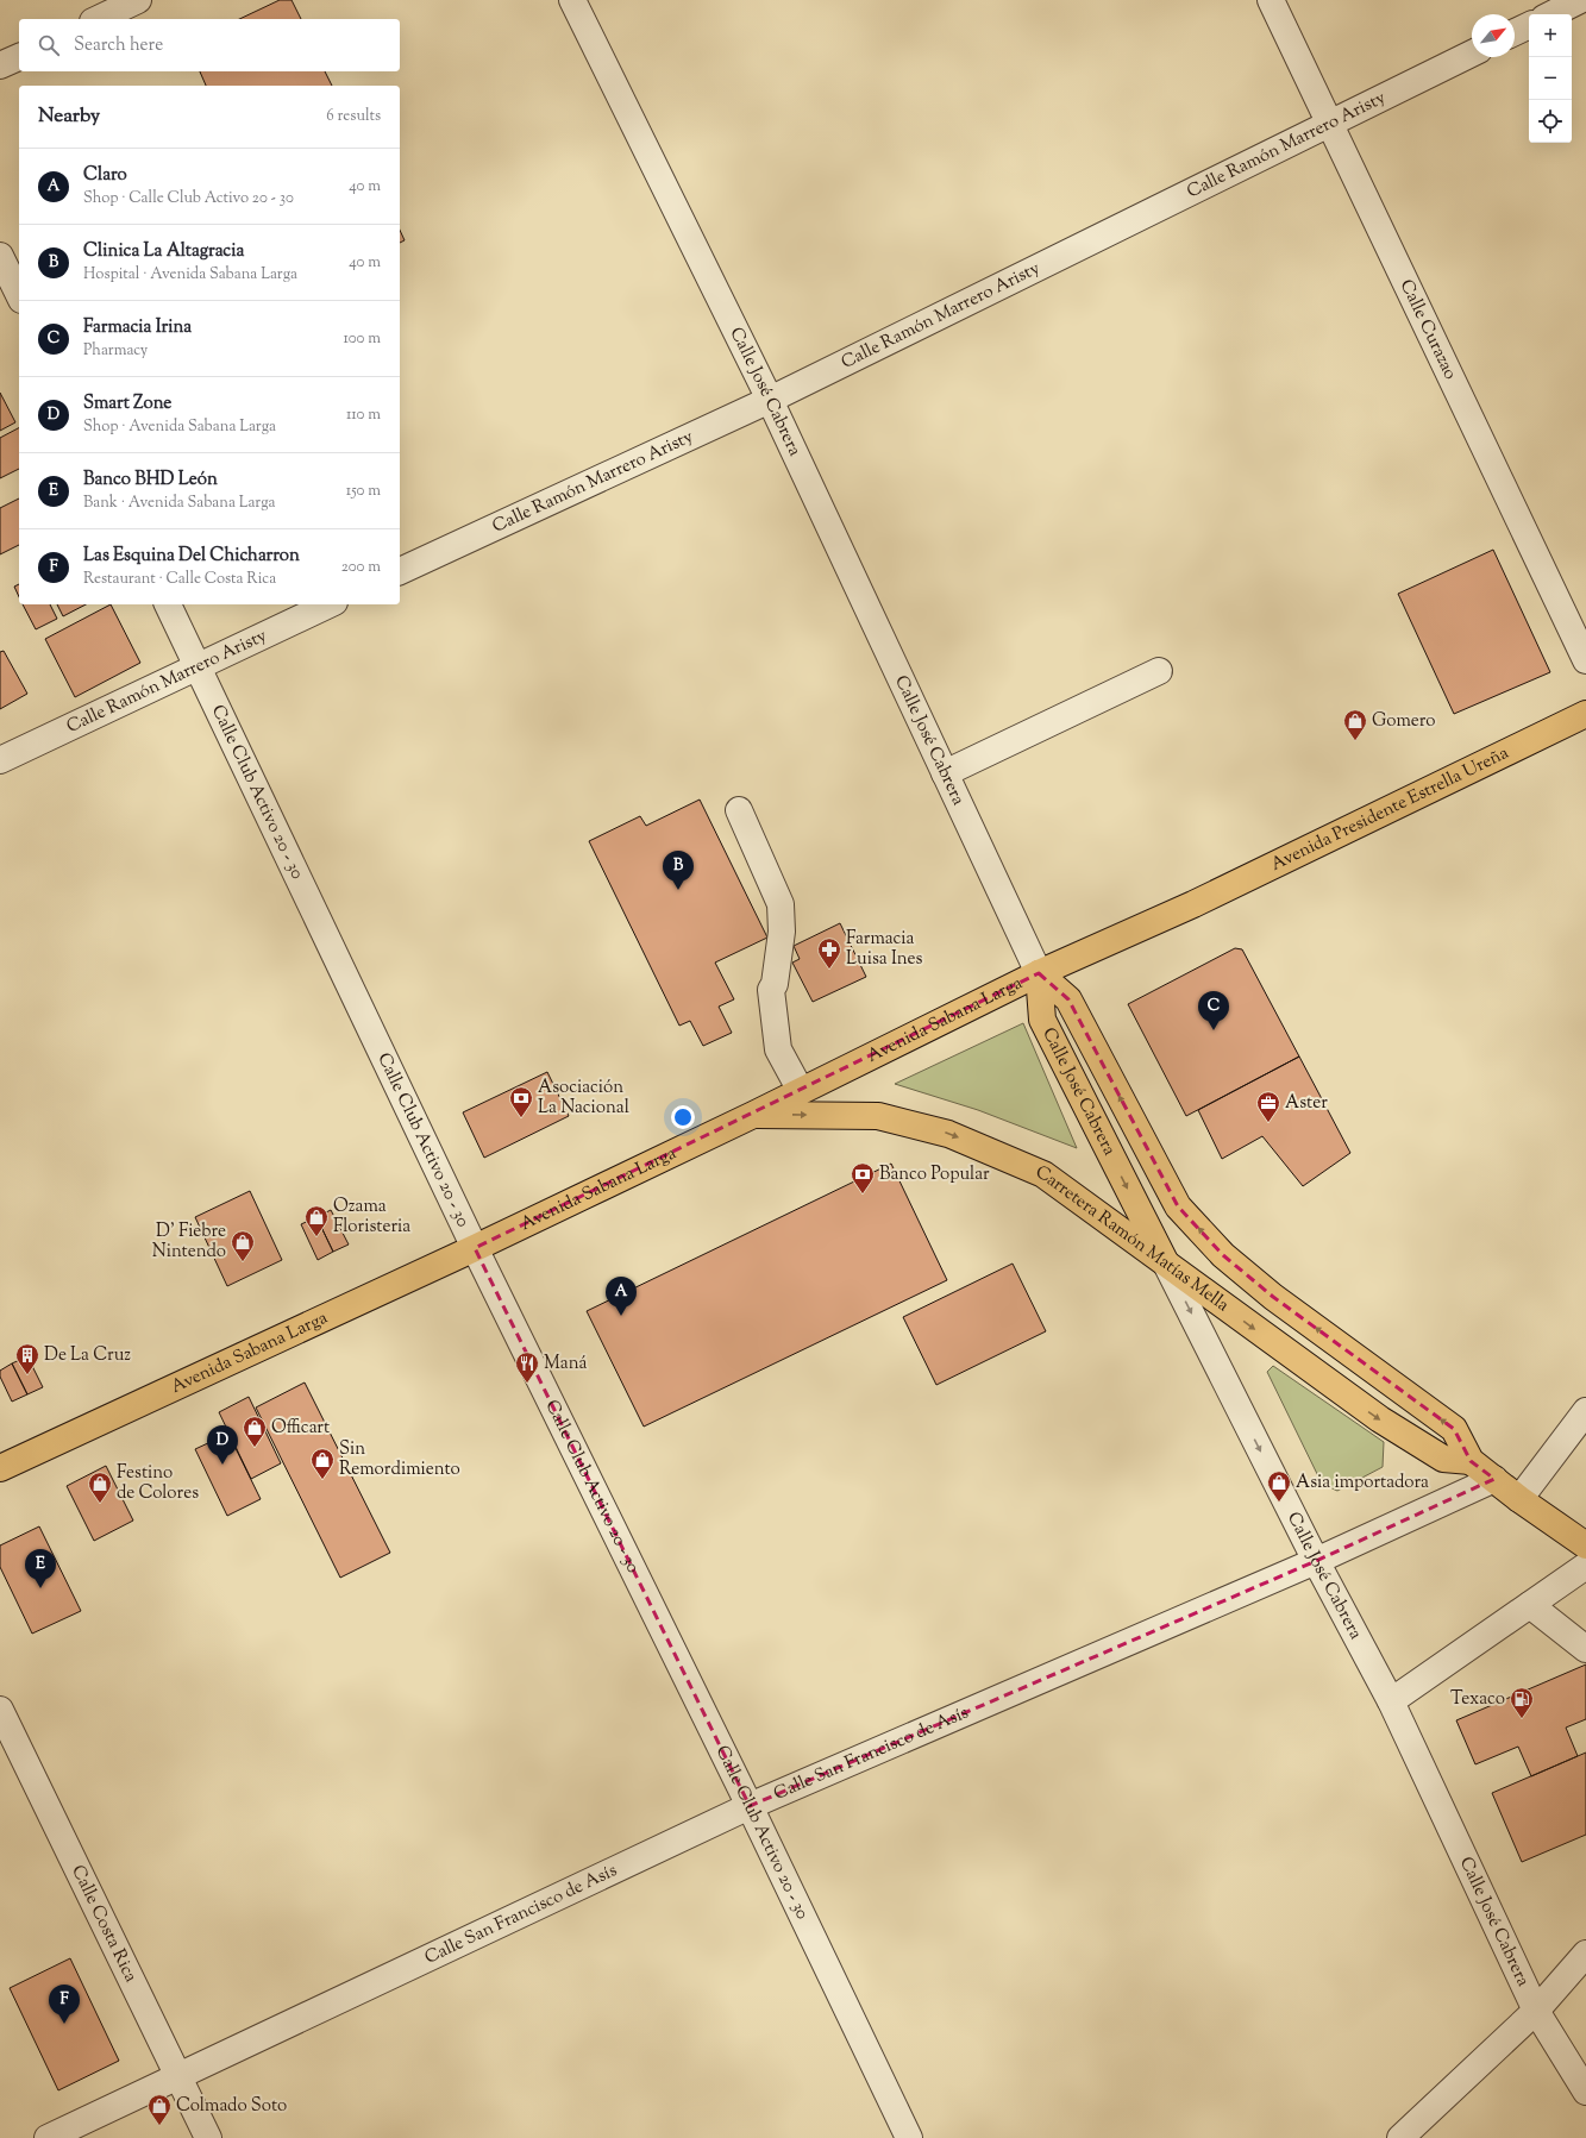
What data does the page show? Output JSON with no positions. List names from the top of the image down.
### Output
{
  "streets": {
    "main road": [
      "Calle José Cabrera",
      "Avenida Presidente Estrella Ureña",
      "Avenida Sabana Larga",
      "Carretera Ramón Matías Mella"
    ],
    "street": [
      "Calle Ramón Marrero Aristy",
      "Calle Curazao",
      "Calle Club Activo 20 - 30",
      "Calle San Francisco de Asís",
      "Calle Costa Rica"
    ]
  },
  "crossings": [
    ["Calle Ramón Marrero Aristy", "Calle Curazao"],
    ["Calle Ramón Marrero Aristy", "Calle José Cabrera"],
    ["Calle Ramón Marrero Aristy", "Calle Club Activo 20 - 30"],
    ["Calle José Cabrera", "Avenida Sabana Larga"],
    ["Calle José Cabrera", "Carretera Ramón Matías Mella"],
    ["Calle José Cabrera", "Calle San Francisco de Asís"],
    ["Calle Club Activo 20 - 30", "Avenida Sabana Larga"],
    ["Calle Club Activo 20 - 30", "Calle San Francisco de Asís"],
    ["Avenida Presidente Estrella Ureña", "Avenida Sabana Larga"],
    ["Avenida Sabana Larga", "Carretera Ramón Matías Mella"],
    ["Calle San Francisco de Asís", "Calle Costa Rica"]
  ],
  "places": {
    "shop": [
      "Gomero",
      "Ozama Floristeria",
      "D' Fiebre Nintendo",
      "Officart",
      "Sin Remordimiento",
      "Asia importadora",
      "Festino de Colores",
      "Colmado Soto"
    ],
    "pharmacy": ["Farmacia Luisa Ines"],
    "bank": ["Asociación La Nacional", "Banco Popular"],
    "office": ["Aster"],
    "building": ["De La Cruz"],
    "restaurant": ["Maná"],
    "fuel station": ["Texaco"]
  },
  "north": "top right",
  "page": {
    "map_buttons": ["+", "−"],
    "search": "Search here",
    "heading": ["Nearby", "6 results"],
    "list": [
      {
        "mark": "A",
        "name": "Claro",
        "note": "Shop · Calle Club Activo 20 - 30",
        "value": "40 m"
      },
      {
        "mark": "B",
        "name": "Clinica La Altagracia",
        "note": "Hospital · Avenida Sabana Larga",
        "value": "40 m"
      },
      {
        "mark": "C",
        "name": "Farmacia Irina",
        "note": "Pharmacy",
        "value": "100 m"
      },
      {
        "mark": "D",
        "name": "Smart Zone",
        "note": "Shop · Avenida Sabana Larga",
        "value": "110 m"
      },
      {
        "mark": "E",
        "name": "Banco BHD León",
        "note": "Bank · Avenida Sabana Larga",
        "value": "150 m"
      },
      {
        "mark": "F",
        "name": "Las Esquina Del Chicharron",
        "note": "Restaurant · Calle Costa Rica",
        "value": "200 m"
      }
    ],
    "pins": [
      "B",
      "C",
      "A",
      "D",
      "E",
      "F"
    ]
  }
}
